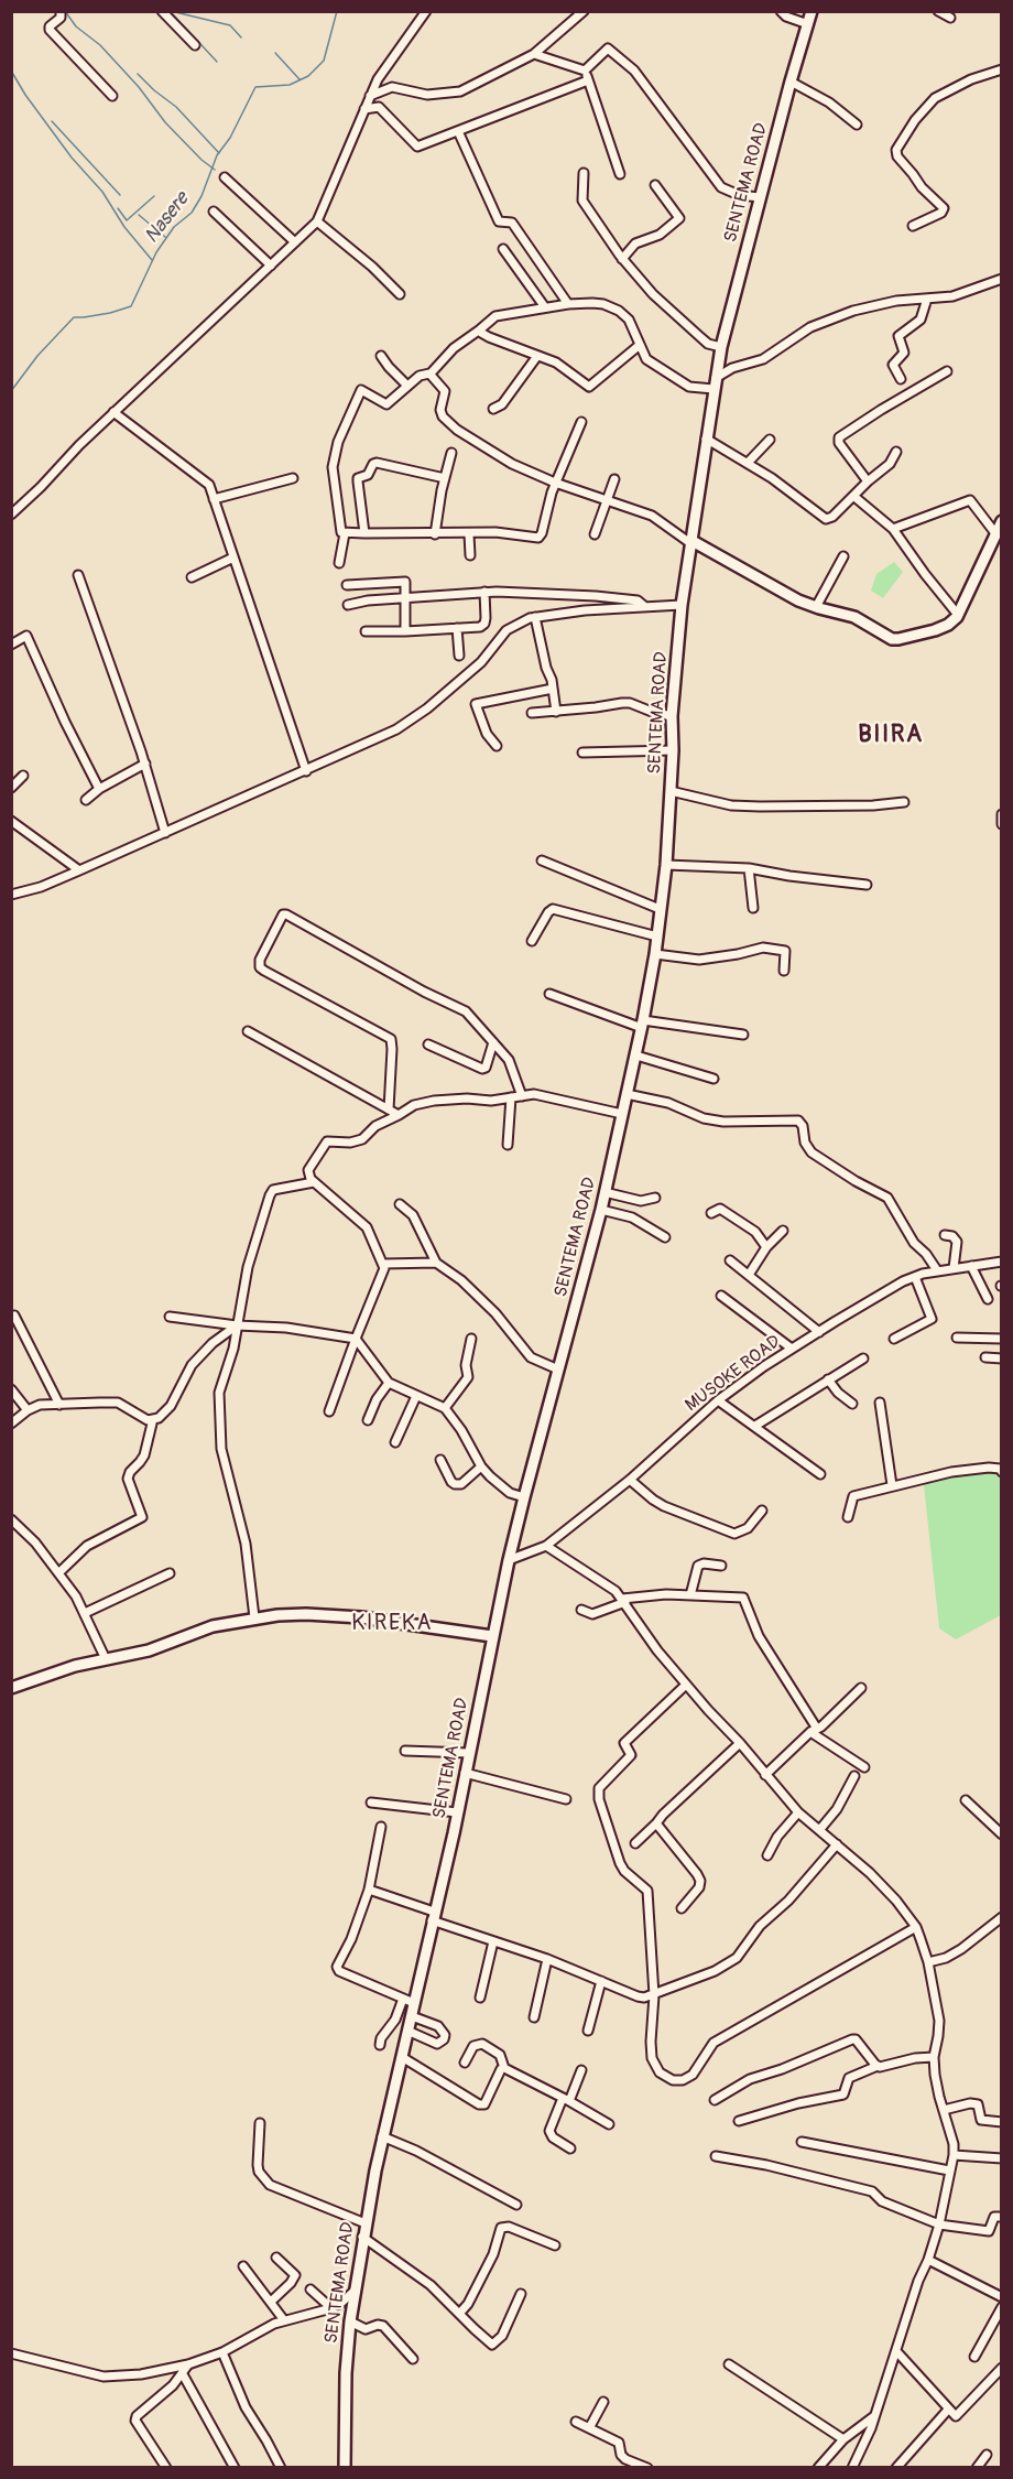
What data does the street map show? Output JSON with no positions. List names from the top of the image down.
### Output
{
  "streets": {
    "main road": ["SENTEMA ROAD"],
    "street": ["MUSOKE ROAD"]
  },
  "crossings": [
    ["SENTEMA ROAD", "MUSOKE ROAD"]
  ],
  "districts": ["BIIRA", "KIREKA"],
  "water": ["Nasere"]
}
